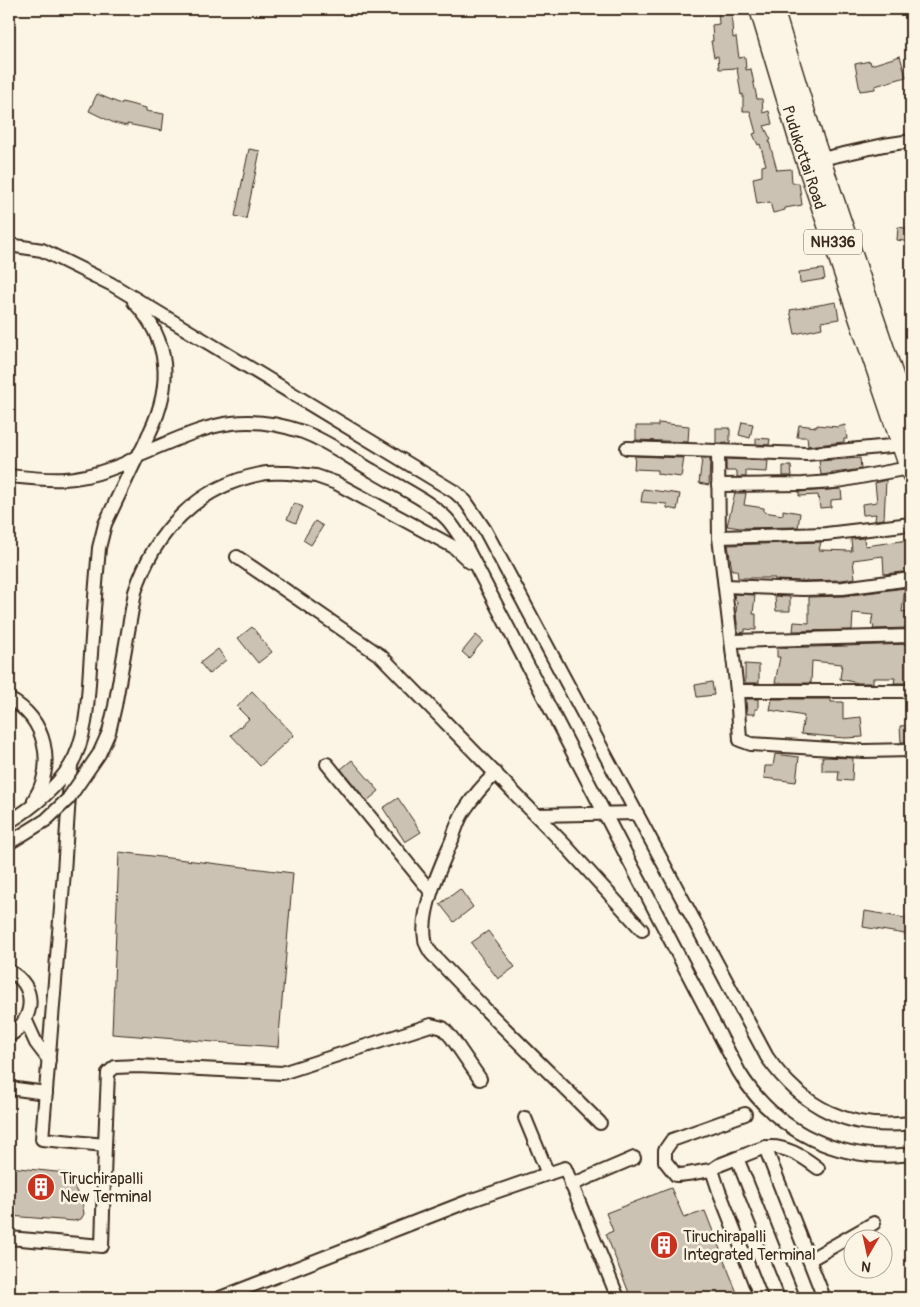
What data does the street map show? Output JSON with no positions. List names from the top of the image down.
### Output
{
  "streets": {
    "highway": ["Pudukottai Road", "NH336"]
  },
  "places": {
    "building": ["Tiruchirapalli New Terminal", "Tiruchirapalli Integrated Terminal"]
  },
  "north": "bottom"
}
